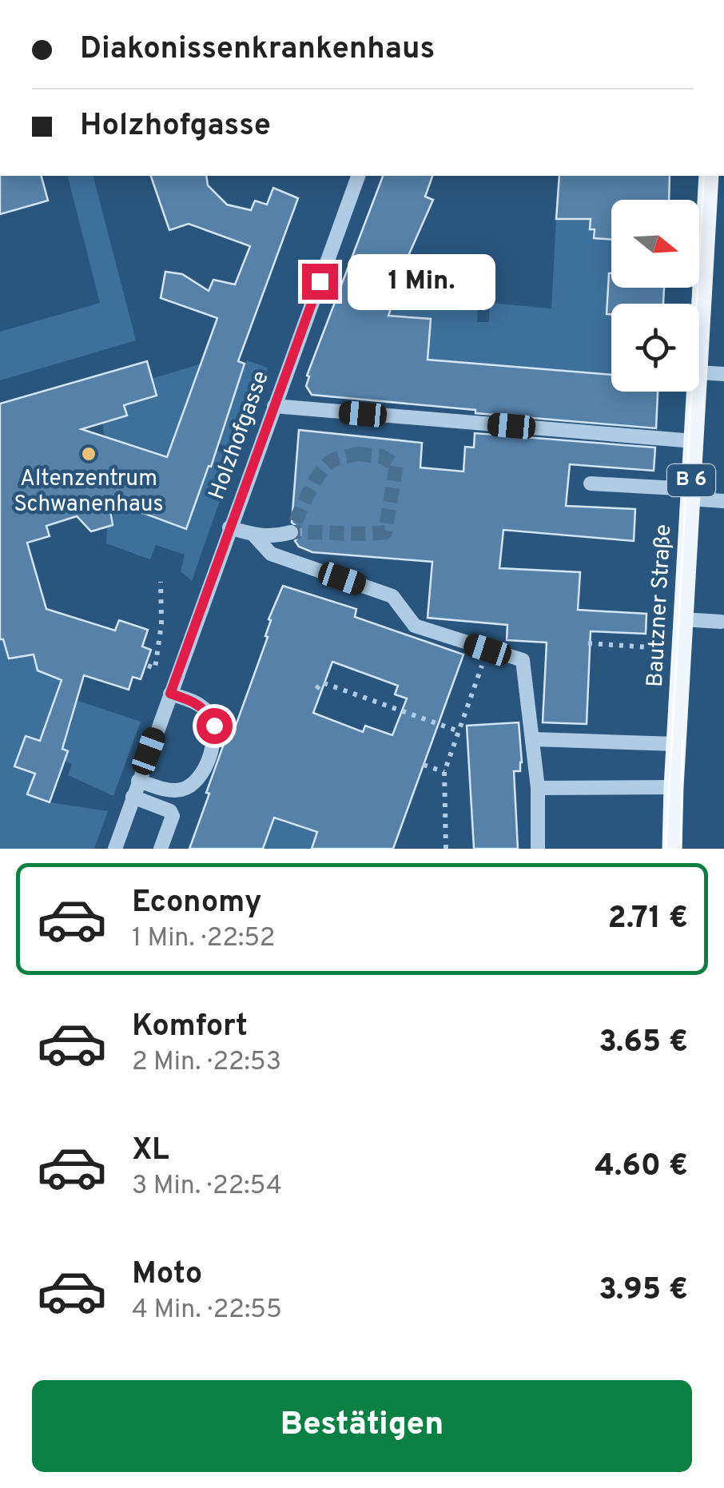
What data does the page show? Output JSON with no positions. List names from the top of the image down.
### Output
{
  "streets": {
    "main road": ["B 6", "Bautzner Straße"],
    "street": ["Holzhofgasse"]
  },
  "places": ["Altenzentrum Schwanenhaus"],
  "north": "right",
  "page": {
    "banner": ["Diakonissenkrankenhaus", "Holzhofgasse"],
    "bubble": "1 Min.",
    "list": [
      {
        "name": "Economy",
        "note": "1 Min. · 22:52",
        "value": "2.71 €"
      },
      {
        "name": "Komfort",
        "note": "2 Min. · 22:53",
        "value": "3.65 €"
      },
      {
        "name": "XL",
        "note": "3 Min. · 22:54",
        "value": "4.60 €"
      },
      {
        "name": "Moto",
        "note": "4 Min. · 22:55",
        "value": "3.95 €"
      }
    ],
    "buttons": "Bestätigen"
  }
}
